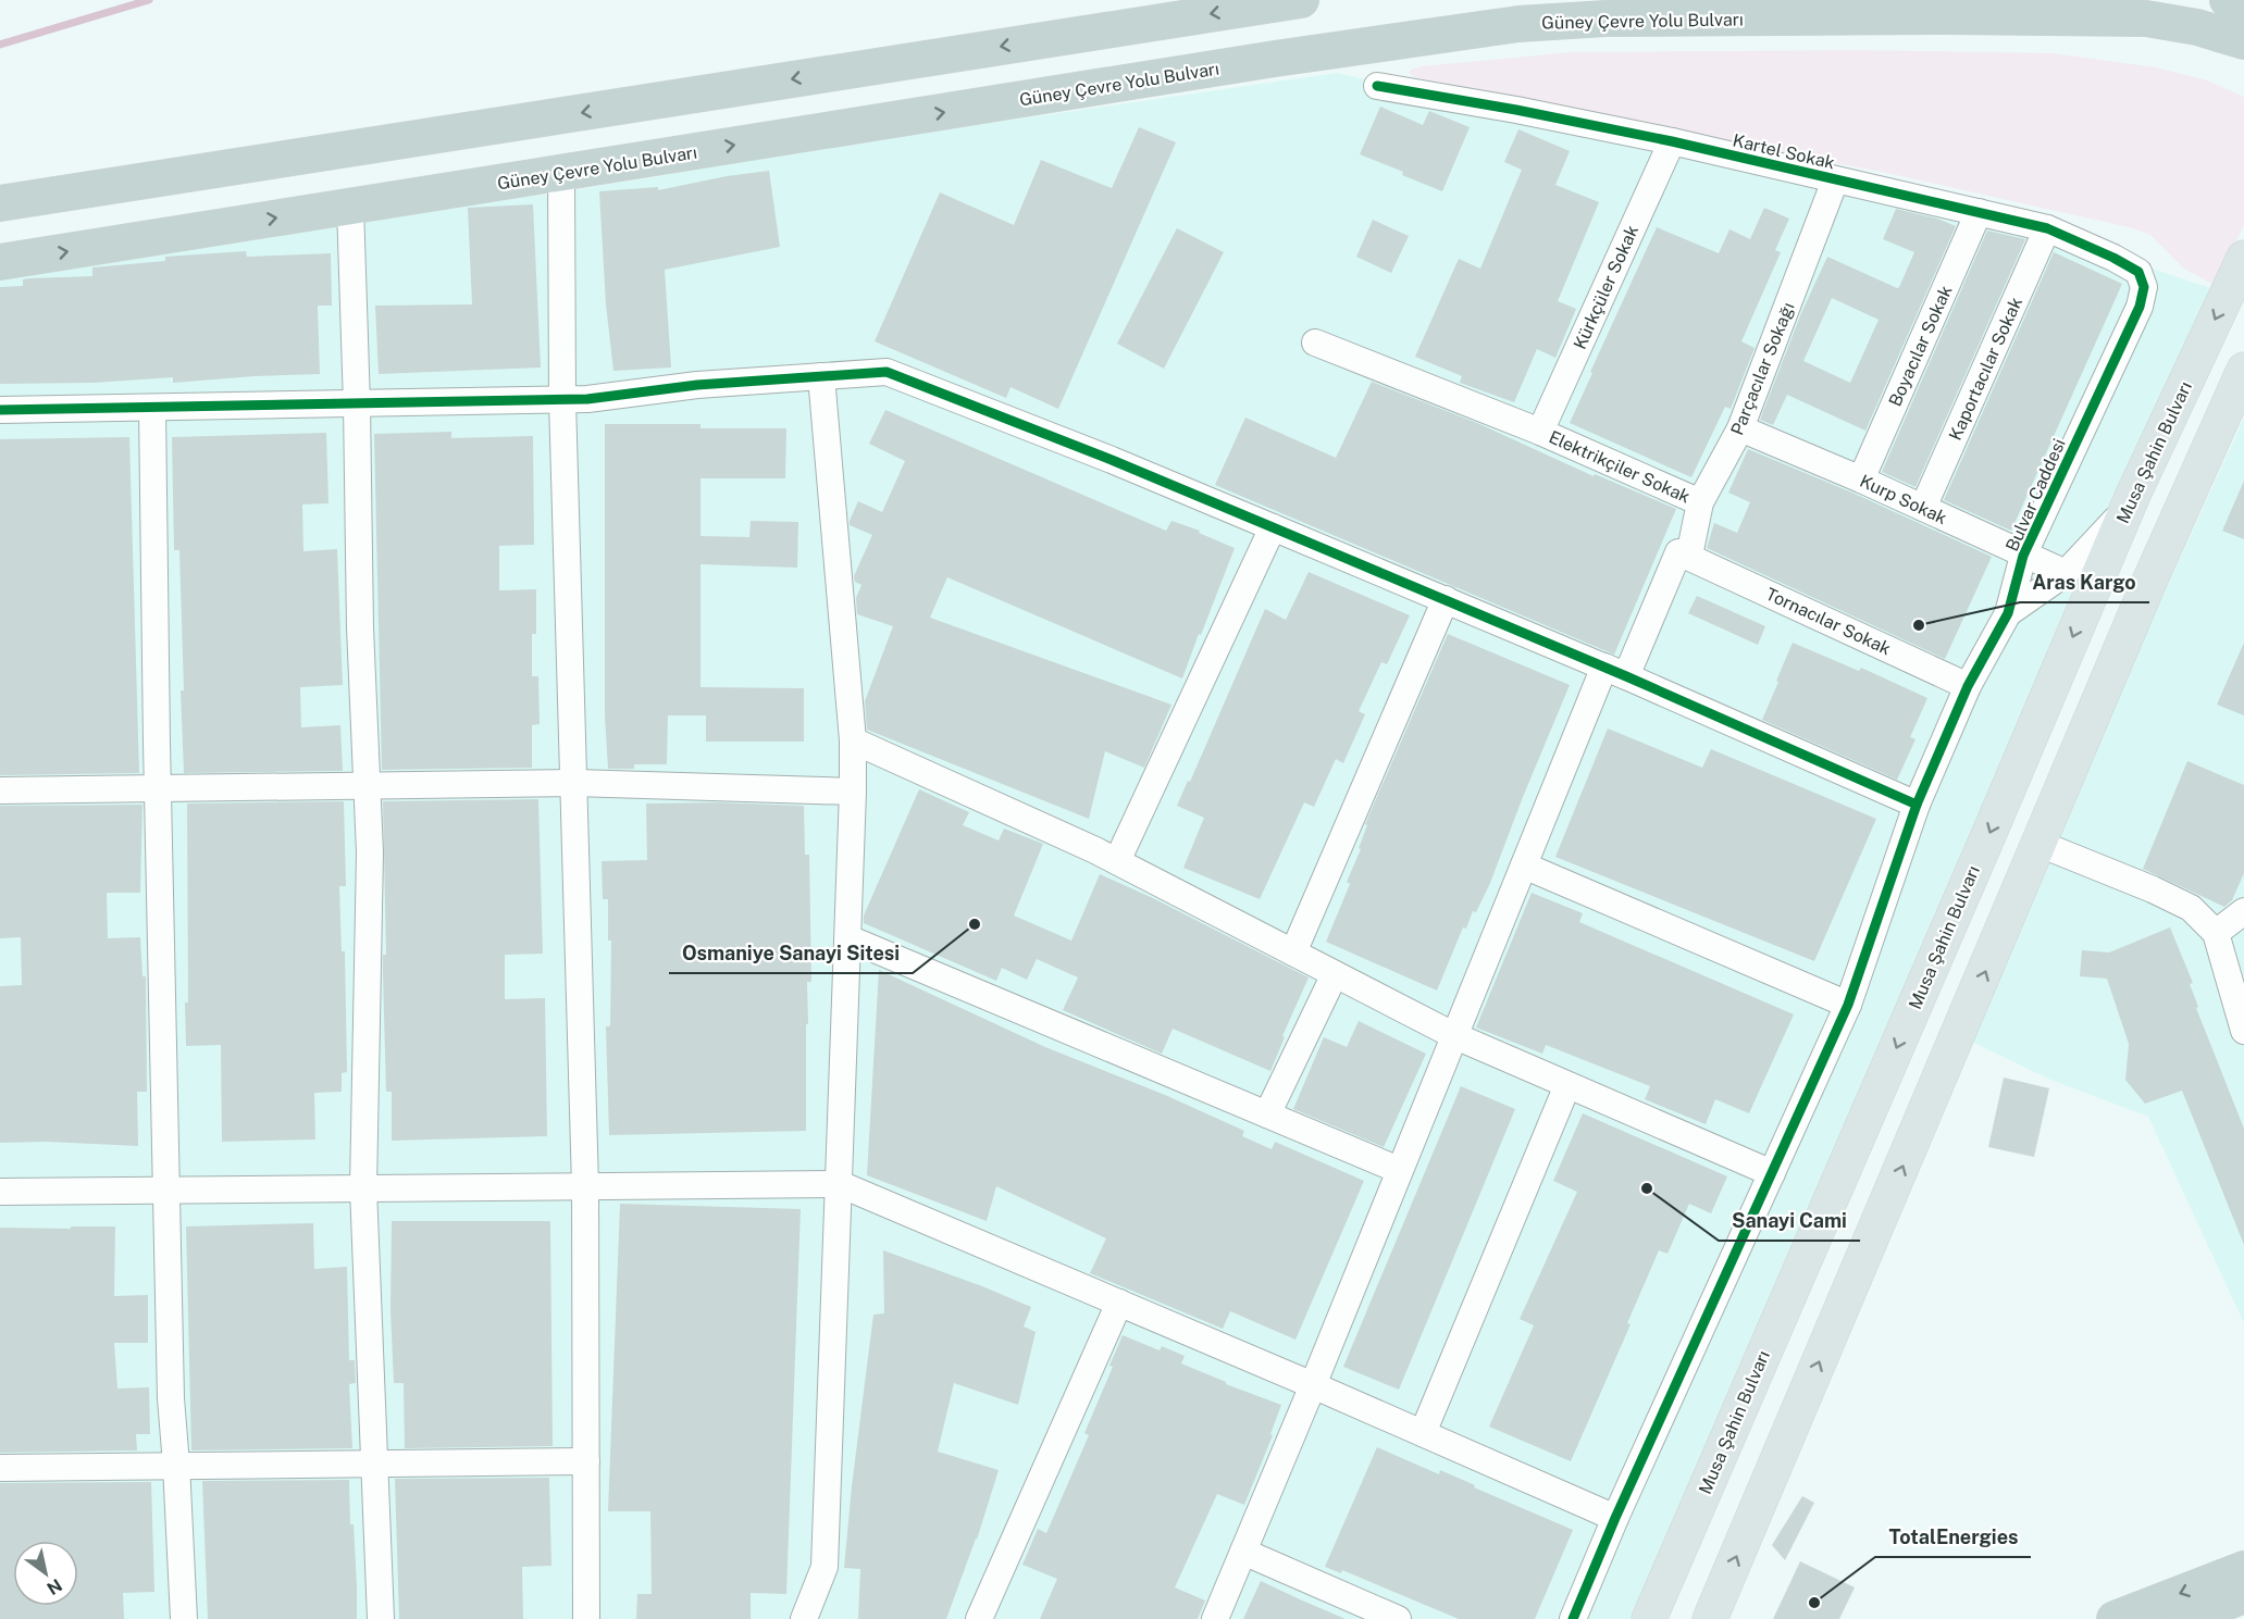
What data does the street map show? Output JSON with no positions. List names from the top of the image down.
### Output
{
  "streets": {
    "highway": ["Güney Çevre Yolu Bulvarı"],
    "main road": ["Musa Şahin Bulvarı"],
    "street": [
      "Kartel Sokak",
      "Kürkçüler Sokak",
      "Boyacılar Sokak",
      "Parçacılar Sokağı",
      "Kaportacılar Sokak",
      "Elektrikçiler Sokak",
      "Bulvar Caddesi",
      "Kurp Sokak",
      "Tornacılar Sokak"
    ]
  },
  "crossings": [
    ["Kartel Sokak", "Kürkçüler Sokak"],
    ["Kartel Sokak", "Boyacılar Sokak"],
    ["Kartel Sokak", "Parçacılar Sokağı"],
    ["Kartel Sokak", "Kaportacılar Sokak"],
    ["Kartel Sokak", "Bulvar Caddesi"],
    ["Kürkçüler Sokak", "Elektrikçiler Sokak"],
    ["Boyacılar Sokak", "Kurp Sokak"],
    ["Parçacılar Sokağı", "Elektrikçiler Sokak"],
    ["Parçacılar Sokağı", "Kurp Sokak"],
    ["Parçacılar Sokağı", "Tornacılar Sokak"],
    ["Kaportacılar Sokak", "Kurp Sokak"],
    ["Bulvar Caddesi", "Kurp Sokak"],
    ["Bulvar Caddesi", "Tornacılar Sokak"]
  ],
  "places": [
    "Aras Kargo",
    "Osmaniye Sanayi Sitesi",
    "Sanayi Cami",
    "TotalEnergies"
  ],
  "north": "bottom right"
}
